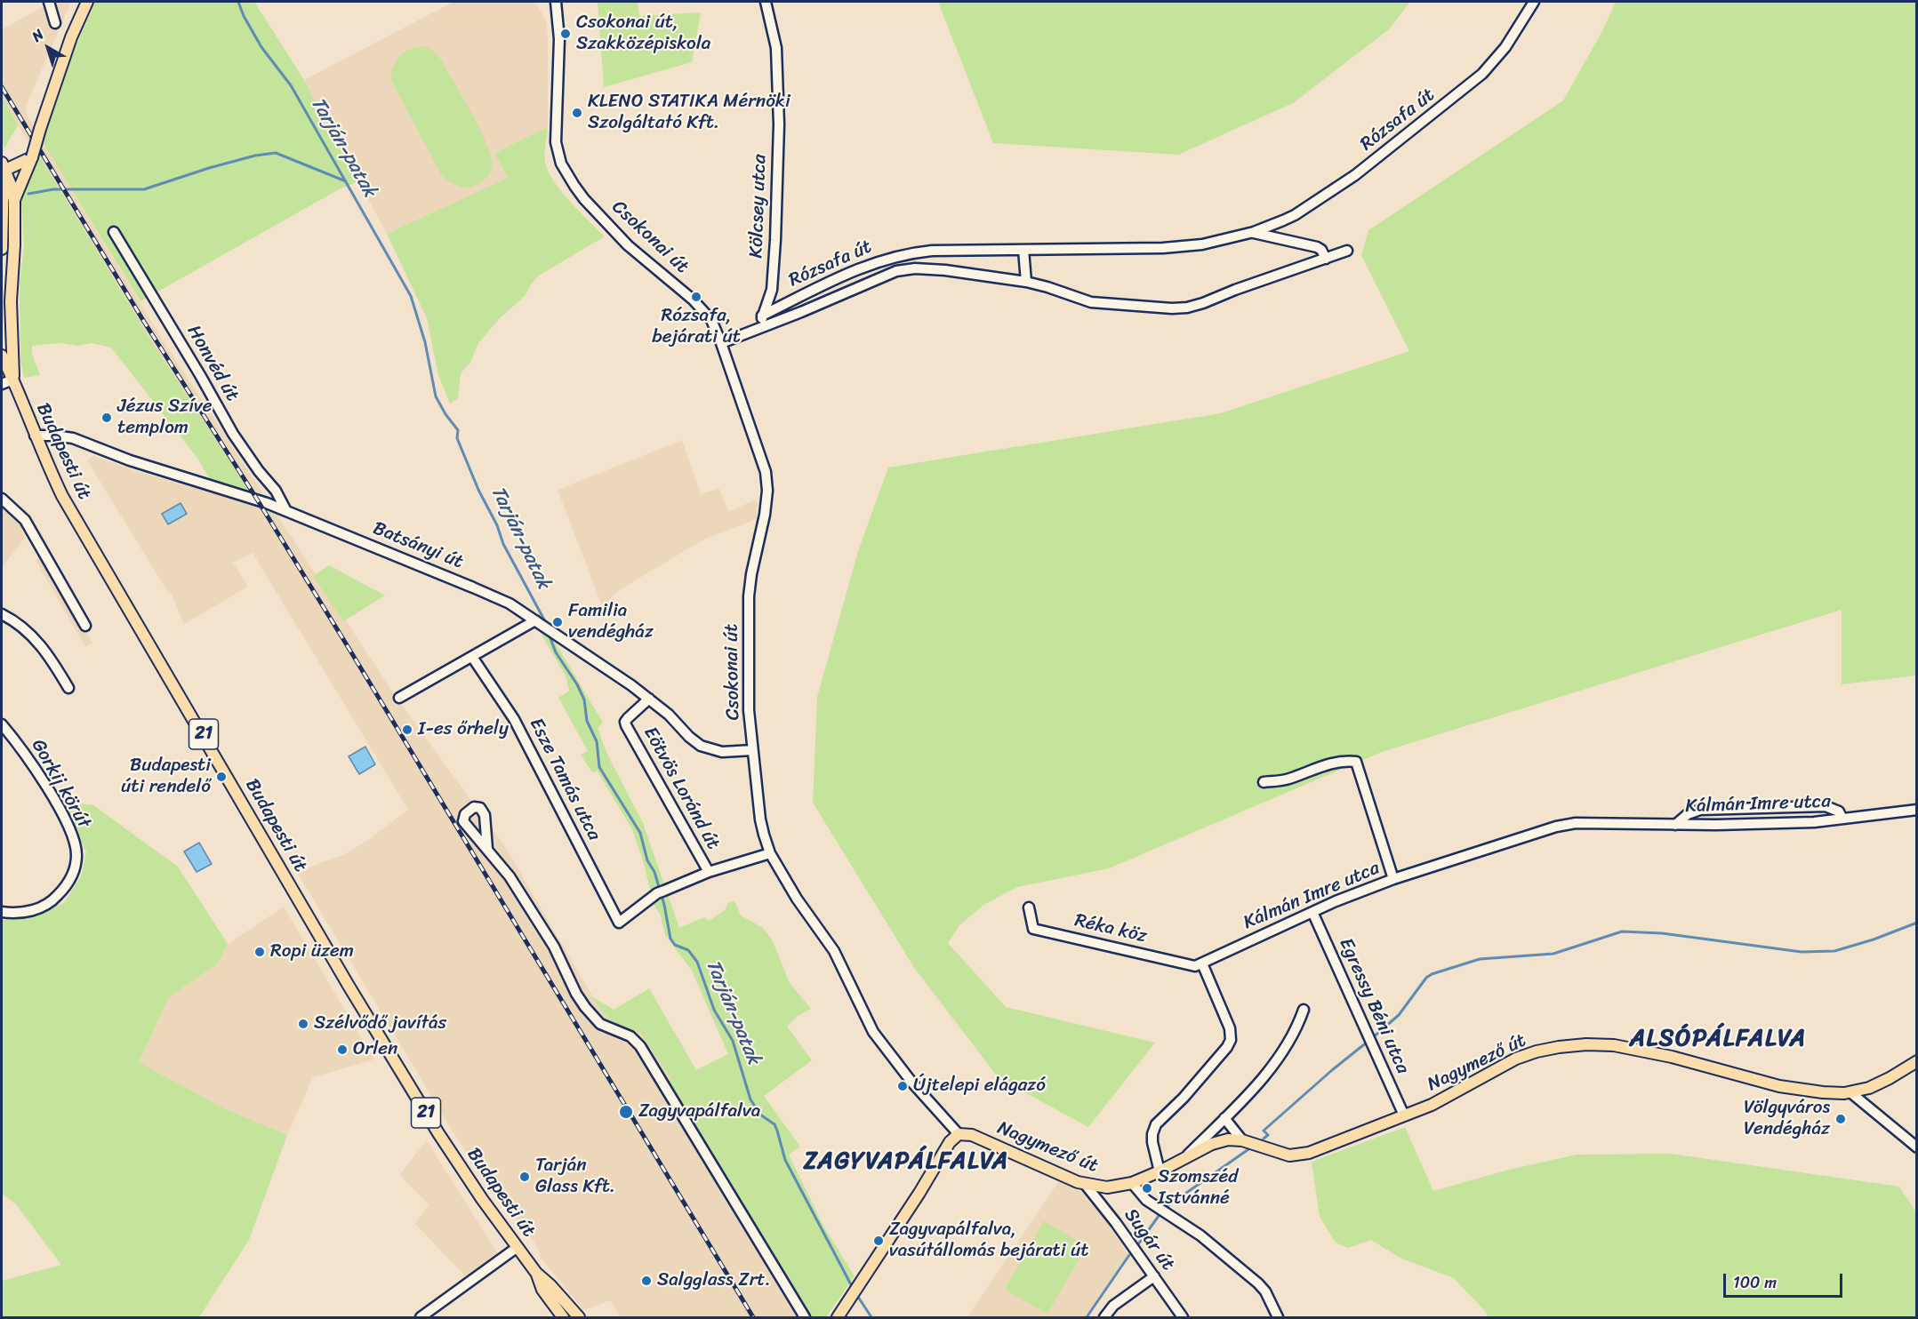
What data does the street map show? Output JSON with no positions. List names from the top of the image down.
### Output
{
  "streets": {
    "main road": ["Budapesti út", "21", "Nagymező út"],
    "street": [
      "Rózsafa út",
      "Kölcsey utca",
      "Csokonai út",
      "Honvéd út",
      "Batsányi út",
      "Esze Tamás utca",
      "Gorkij körút",
      "Eötvös Loránd út",
      "Kálmán Imre utca",
      "Réka köz",
      "Egressy Béni utca",
      "Sugár út"
    ]
  },
  "crossings": [
    ["Rózsafa út", "Kölcsey utca"],
    ["Rózsafa út", "Csokonai út"],
    ["Csokonai út", "Batsányi út"],
    ["Csokonai út", "Nagymező út"],
    ["Honvéd út", "Batsányi út"],
    ["Budapesti út", "Batsányi út"],
    ["Budapesti út", "21"],
    ["Batsányi út", "Eötvös Loránd út"],
    ["Esze Tamás utca", "Eötvös Loránd út"],
    ["Kálmán Imre utca", "Réka köz"],
    ["Kálmán Imre utca", "Egressy Béni utca"],
    ["Egressy Béni utca", "Nagymező út"],
    ["Nagymező út", "Sugár út"]
  ],
  "districts": ["ALSÓPÁLFALVA", "ZAGYVAPÁLFALVA"],
  "water": ["Tarján-patak"],
  "places": [
    "Csokonai út, Szakközépiskola",
    "KLENO STATIKA Mérnöki Szolgáltató Kft.",
    "Rózsafa, bejárati út",
    "Jézus Szíve templom",
    "Familia vendégház",
    "I-es őrhely",
    "Budapesti úti rendelő",
    "Ropi üzem",
    "Szélvődő javítás",
    "Orlen",
    "Újtelepi elágazó",
    "Zagyvapálfalva",
    "Völgyváros Vendégház",
    "Tarján Glass Kft.",
    "Szomszéd Istvánné",
    "Zagyvapálfalva, vasútállomás bejárati út",
    "Salgglass Zrt."
  ],
  "scale_bar": "100 m",
  "north": "top left"
}
